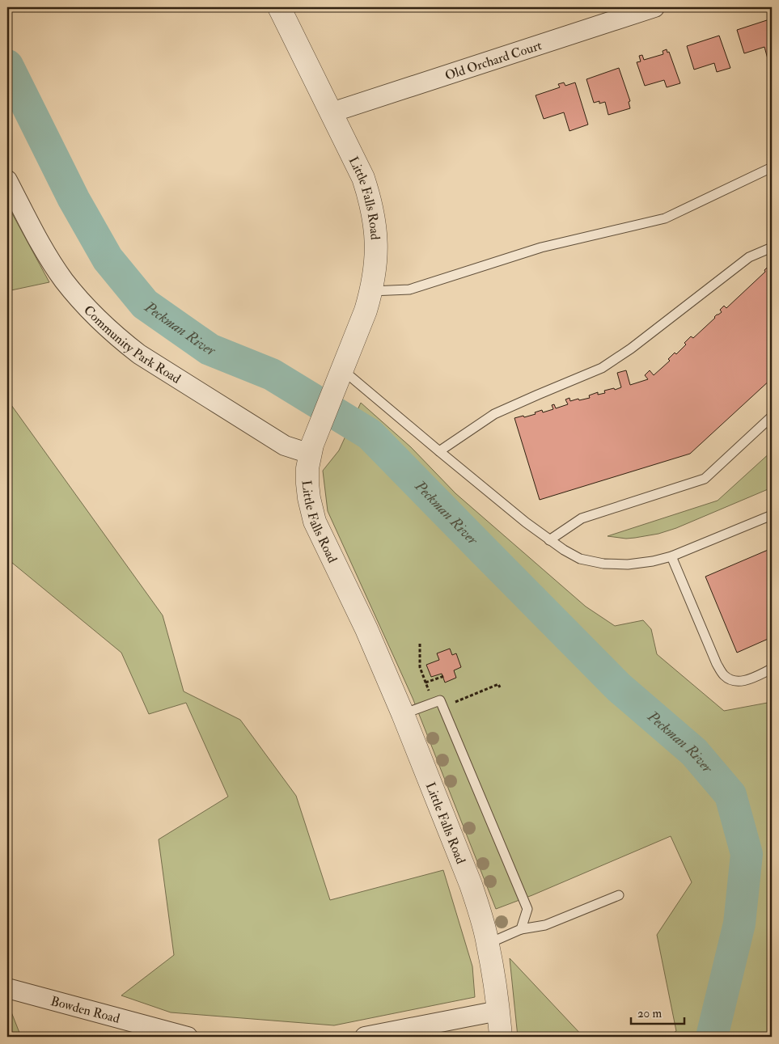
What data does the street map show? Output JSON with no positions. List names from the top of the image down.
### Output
{
  "streets": {
    "street": [
      "Old Orchard Court",
      "Little Falls Road",
      "Community Park Road",
      "Bowden Road"
    ]
  },
  "crossings": [
    ["Old Orchard Court", "Little Falls Road"],
    ["Little Falls Road", "Community Park Road"]
  ],
  "water": ["Peckman River"],
  "scale_bar": "20 m"
}
